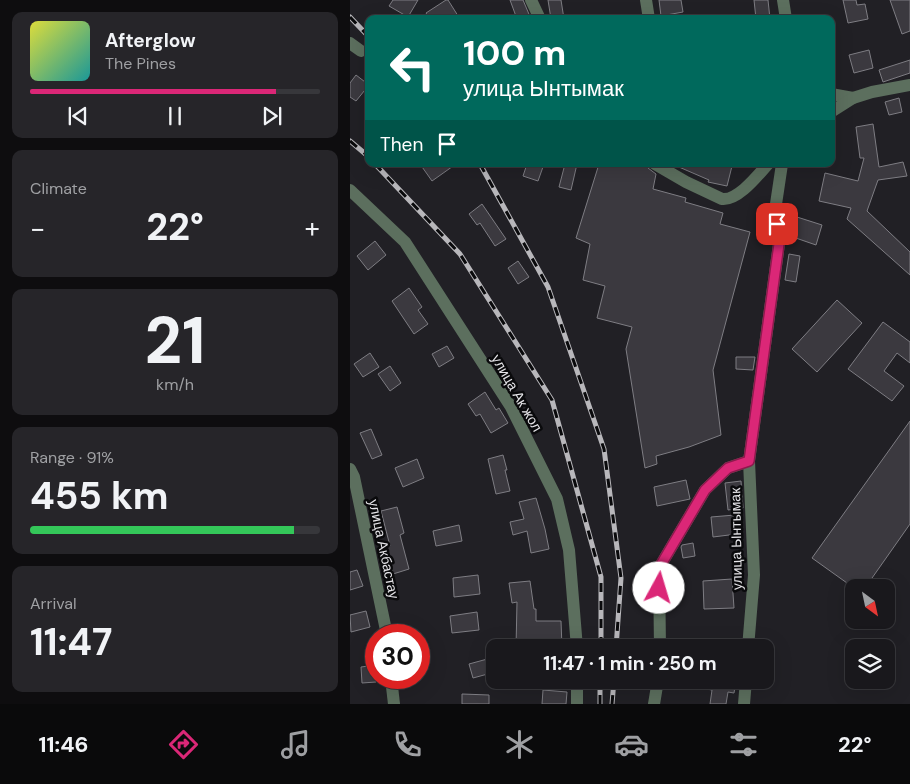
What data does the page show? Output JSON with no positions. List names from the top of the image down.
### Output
{
  "streets": {
    "street": ["улица Ак жол", "улица Ынтымак", "улица Акбастау"]
  },
  "north": "bottom right",
  "page": {
    "turn": ["100 m", "улица Ынтымак"],
    "song": ["Afterglow", "The Pines"],
    "then": "Then",
    "tile": [
      "Climate",
      ["21", "km/h"],
      ["Range · 91%", "455 km"],
      ["Arrival", "11:47"]
    ],
    "heat": ["−", "22°", "+"],
    "limit": "30",
    "trip": "11:47 · 1 min · 250 m",
    "tabs": ["11:46", "22°"]
  }
}
